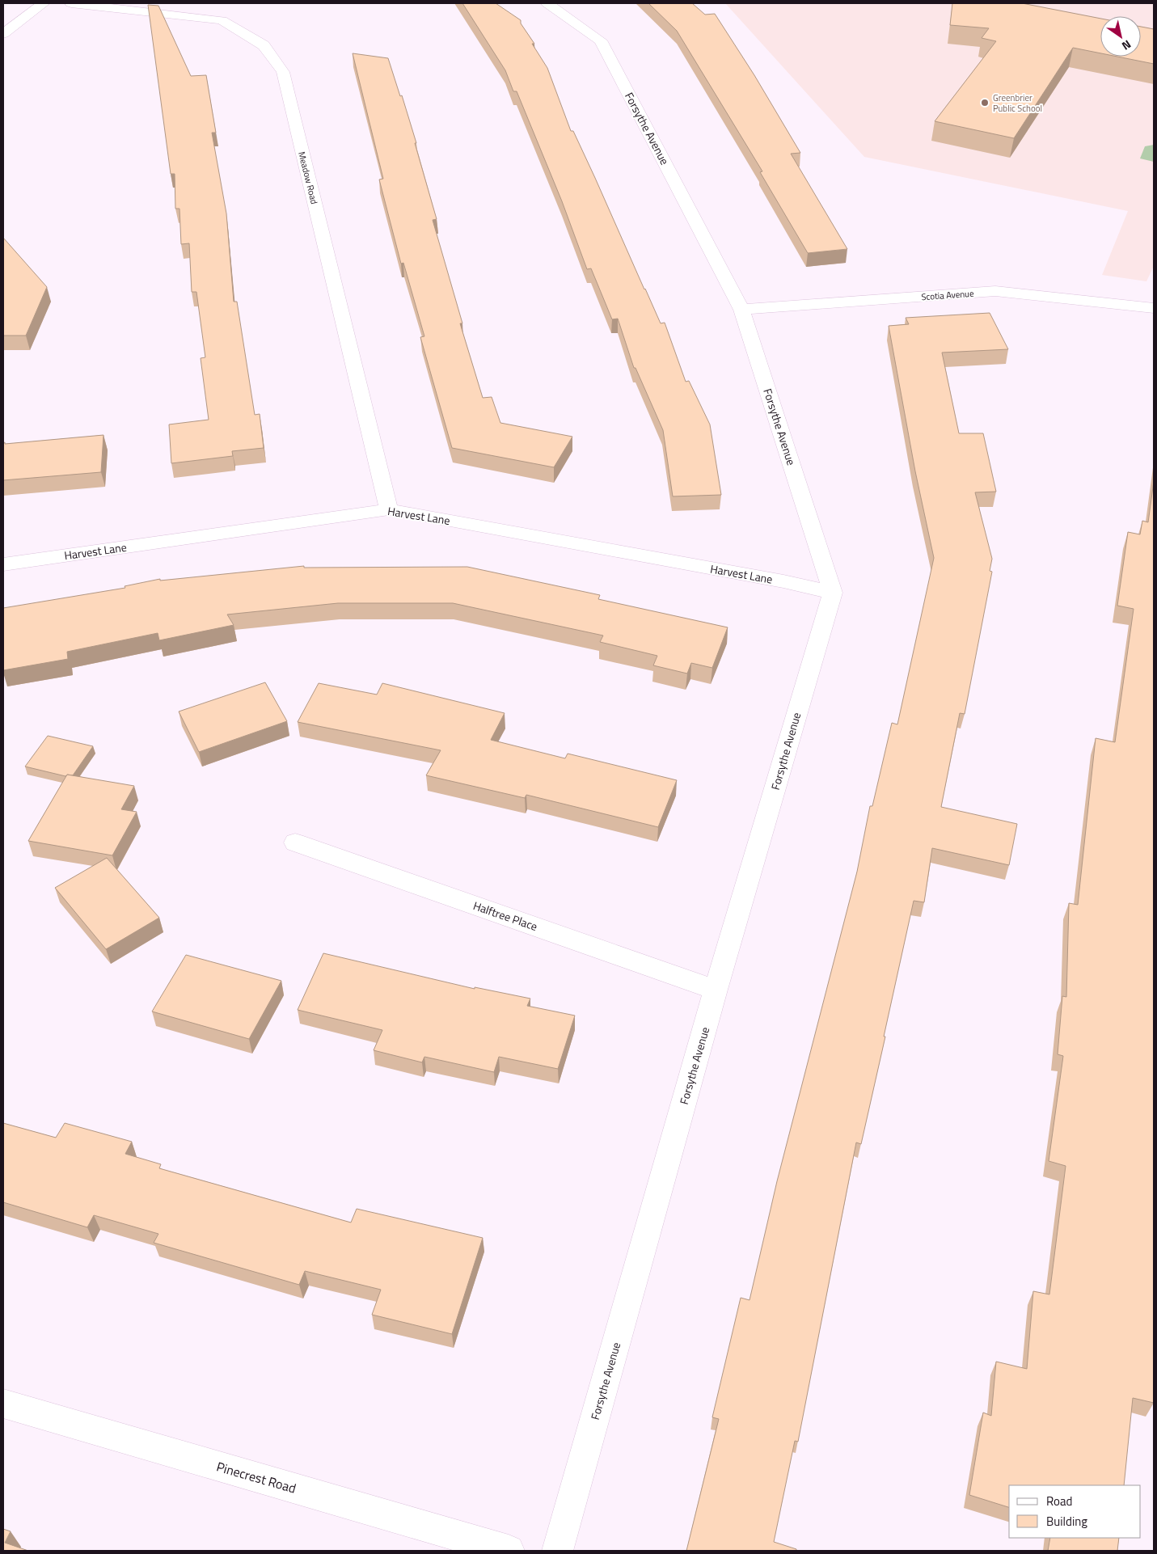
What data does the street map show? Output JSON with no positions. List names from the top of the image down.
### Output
{
  "streets": {
    "street": [
      "Forsythe Avenue",
      "Meadow Road",
      "Scotia Avenue",
      "Harvest Lane",
      "Halftree Place",
      "Pinecrest Road"
    ]
  },
  "crossings": [
    ["Forsythe Avenue", "Scotia Avenue"],
    ["Forsythe Avenue", "Harvest Lane"],
    ["Forsythe Avenue", "Halftree Place"],
    ["Meadow Road", "Harvest Lane"]
  ],
  "places": ["Greenbrier Public School"],
  "legend": ["Road", "Building"],
  "north": "bottom right"
}
